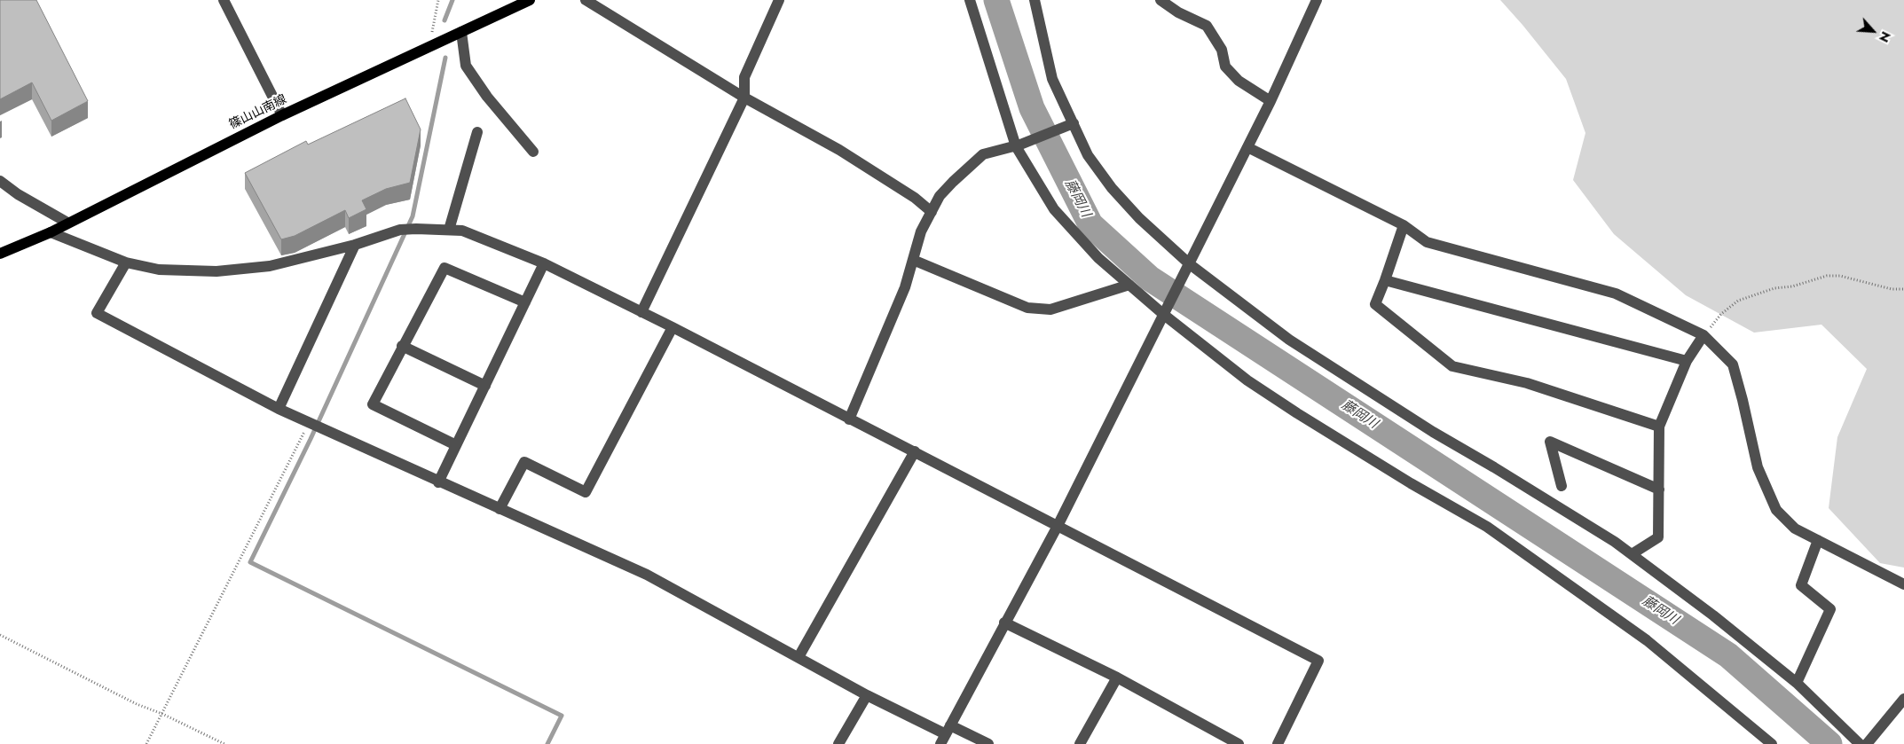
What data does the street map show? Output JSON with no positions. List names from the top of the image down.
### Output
{
  "streets": {
    "main road": ["篠山山南線"]
  },
  "water": ["藤岡川"],
  "north": "bottom right"
}
